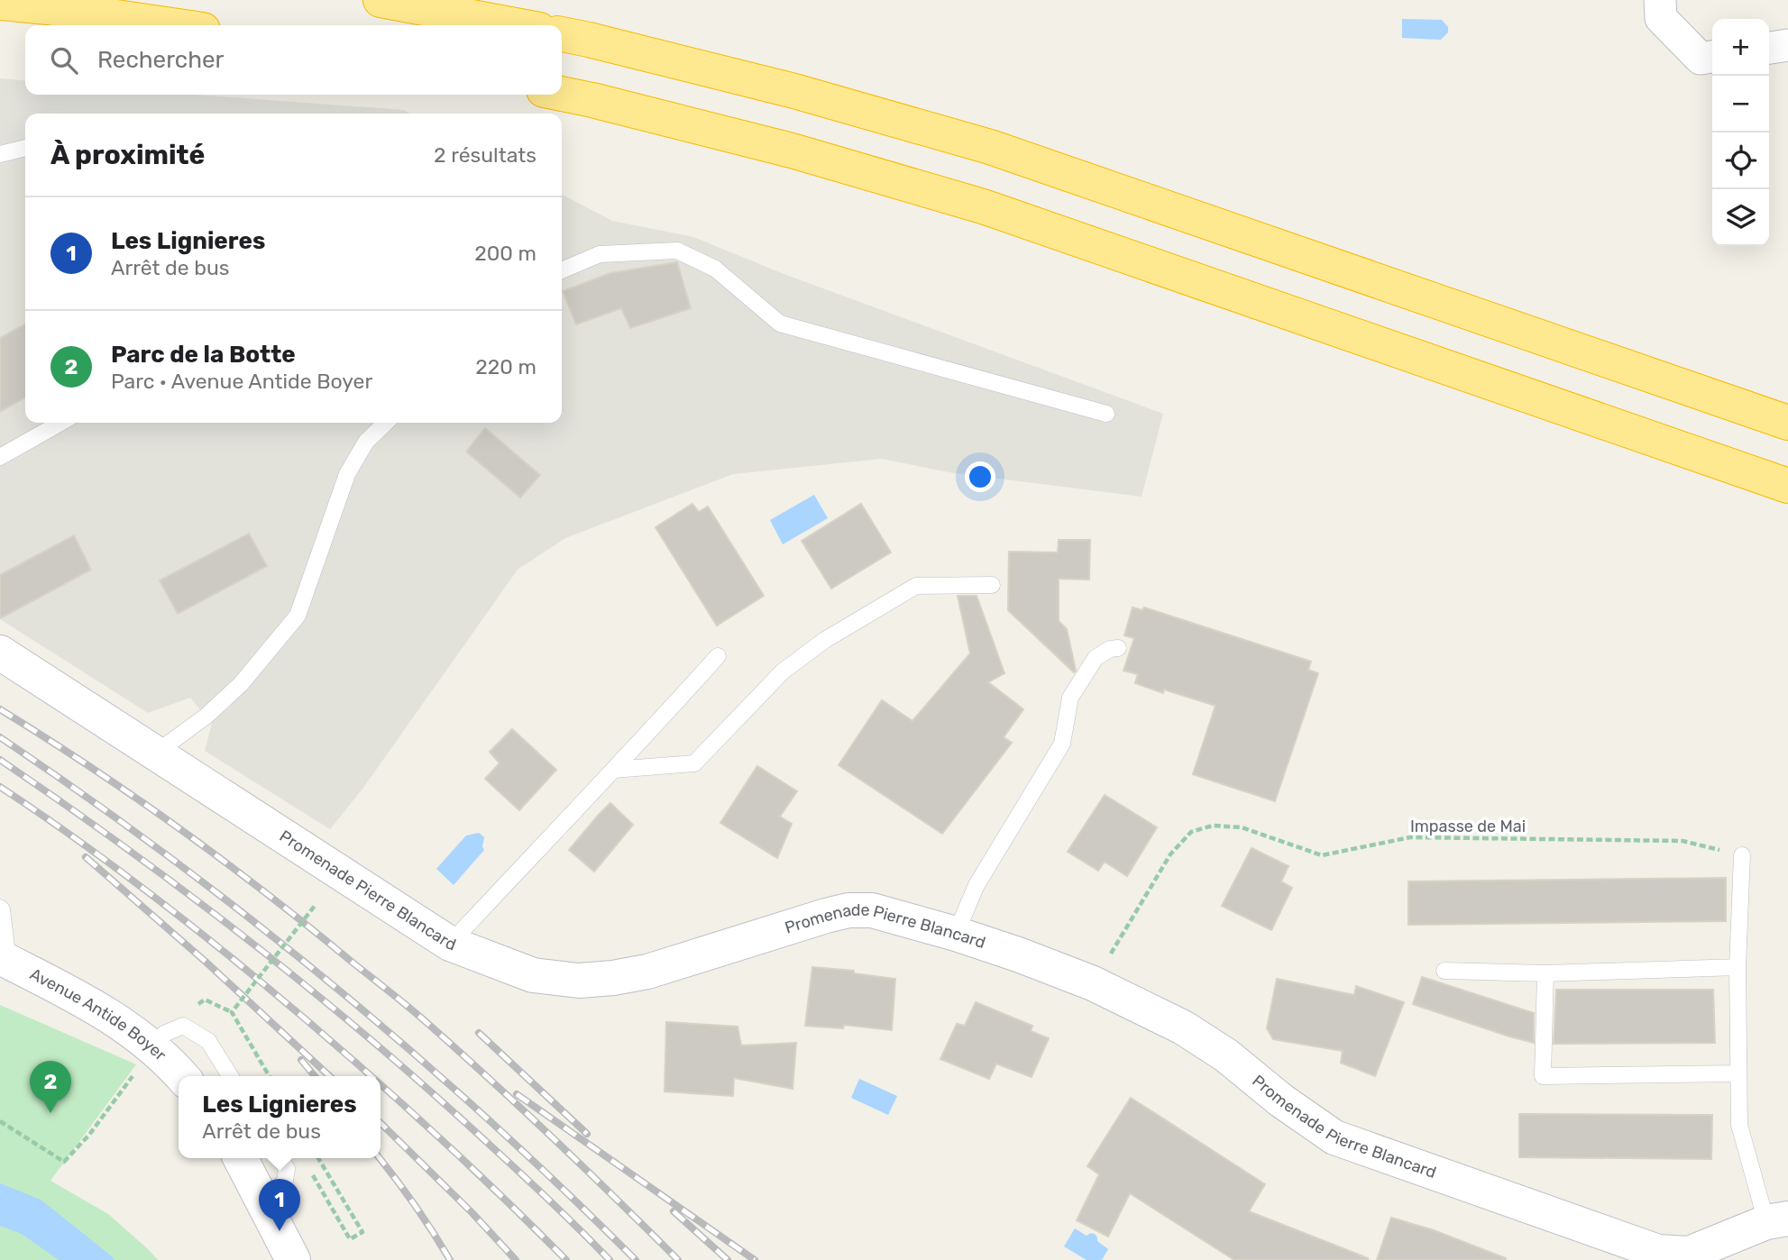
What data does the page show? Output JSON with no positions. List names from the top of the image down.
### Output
{
  "streets": {
    "street": ["Promenade Pierre Blancard", "Avenue Antide Boyer"],
    "path": ["Impasse de Mai"]
  },
  "crossings": [
    ["Impasse de Mai", "Promenade Pierre Blancard"]
  ],
  "page": {
    "map_buttons": ["+", "−"],
    "search": "Rechercher",
    "heading": ["À proximité", "2 résultats"],
    "list": [
      {
        "mark": "1",
        "name": "Les Lignieres",
        "note": "Arrêt de bus",
        "value": "200 m"
      },
      {
        "mark": "2",
        "name": "Parc de la Botte",
        "note": "Parc · Avenue Antide Boyer",
        "value": "220 m"
      }
    ],
    "pins": ["2", "1"],
    "popup": ["Les Lignieres", "Arrêt de bus"]
  }
}
